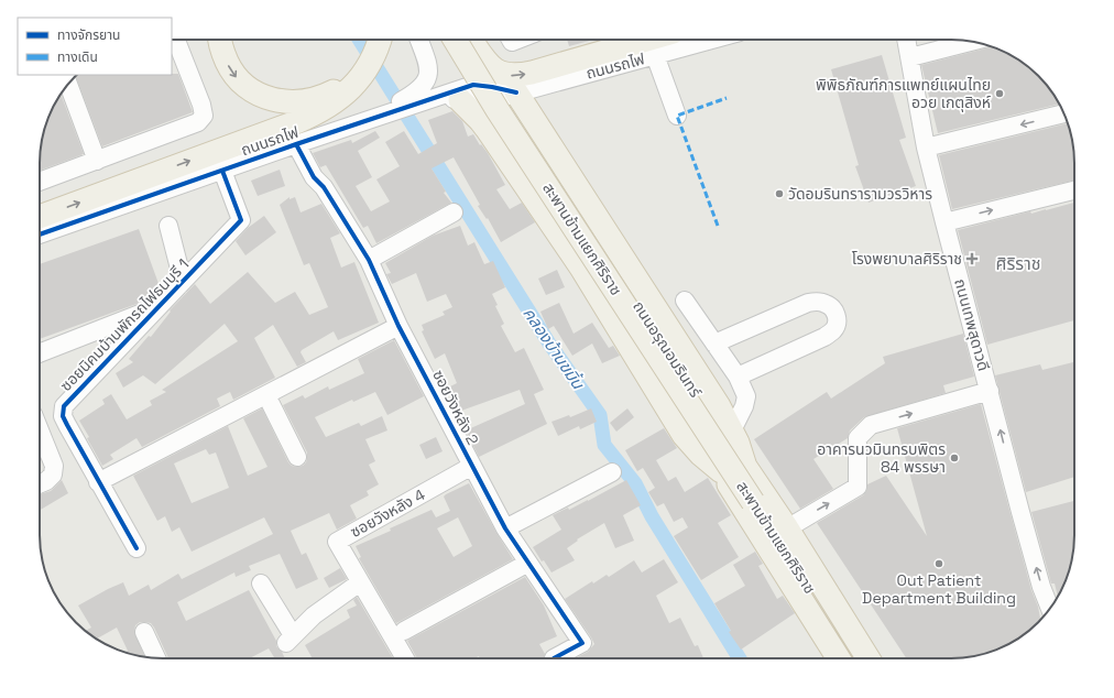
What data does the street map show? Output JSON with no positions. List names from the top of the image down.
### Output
{
  "streets": {
    "main road": ["สะพานข้ามแยกศิริราช", "ถนนอรุณอมรินทร์"],
    "street": [
      "ถนนรถไฟ",
      "ซอยนิคมบ้านพักรถไฟธนบุรี 1",
      "ถนนเทพสุดาวดี",
      "ซอยวังหลัง 2",
      "ซอยวังหลัง 4"
    ]
  },
  "crossings": [
    ["ถนนรถไฟ", "ซอยนิคมบ้านพักรถไฟธนบุรี 1"],
    ["ถนนรถไฟ", "ซอยวังหลัง 2"],
    ["ซอยวังหลัง 2", "ซอยวังหลัง 4"]
  ],
  "one_way": ["ถนนเทพสุดาวดี"],
  "districts": ["ศิริราช"],
  "water": ["คลองบ้านขมิ้น"],
  "places": {
    "other": [
      "พิพิธภัณฑ์การแพทย์แผนไทย อวย เกตุสิงห์",
      "วัดอมรินทรารามวรวิหาร",
      "อาคารนวมินทรบพิตร 84 พรรษา",
      "Out Patient Department Building"
    ],
    "health": ["โรงพยาบาลศิริราช"]
  },
  "legend": ["ทางจักรยาน", "ทางเดิน"]
}
